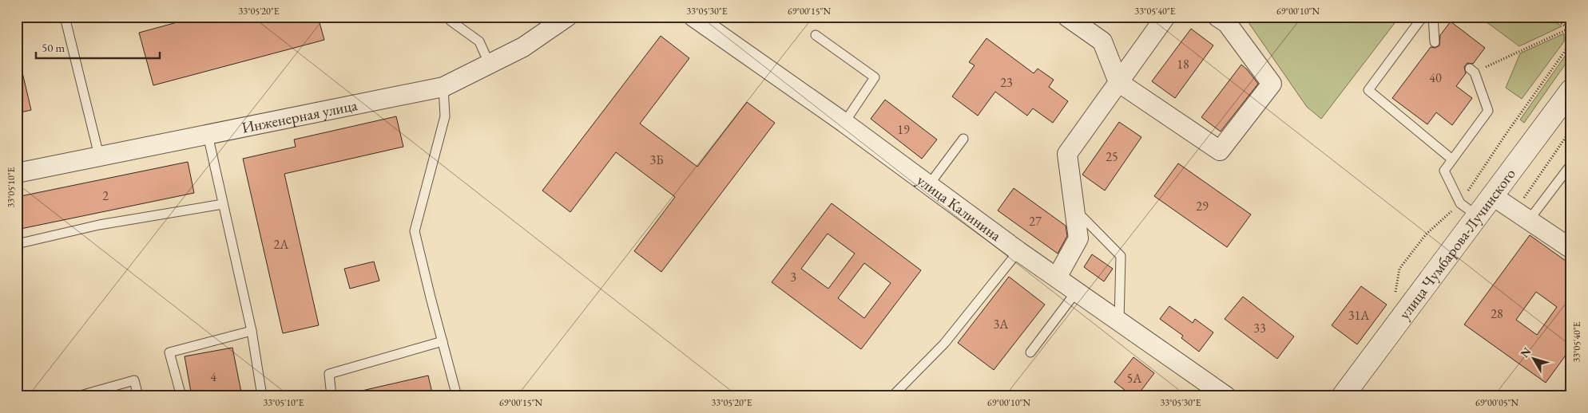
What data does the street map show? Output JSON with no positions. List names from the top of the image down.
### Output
{
  "streets": {
    "street": ["Инженерная улица", "улица Калинина", "улица Чумбарова-Лучинского"]
  },
  "house_numbers": [
    "18",
    "40",
    "23",
    "19",
    "25",
    "3Б",
    "2",
    "29",
    "27",
    "2А",
    "3",
    "28",
    "31А",
    "3А",
    "33",
    "4",
    "5А"
  ],
  "scale_bar": "50 m",
  "north": "top left",
  "coordinates": [
    "33°05'20\"E",
    "33°05'30\"E",
    "69°00'15\"N",
    "33°05'40\"E",
    "69°00'10\"N",
    "33°05'10\"E",
    "69°00'05\"N"
  ]
}
